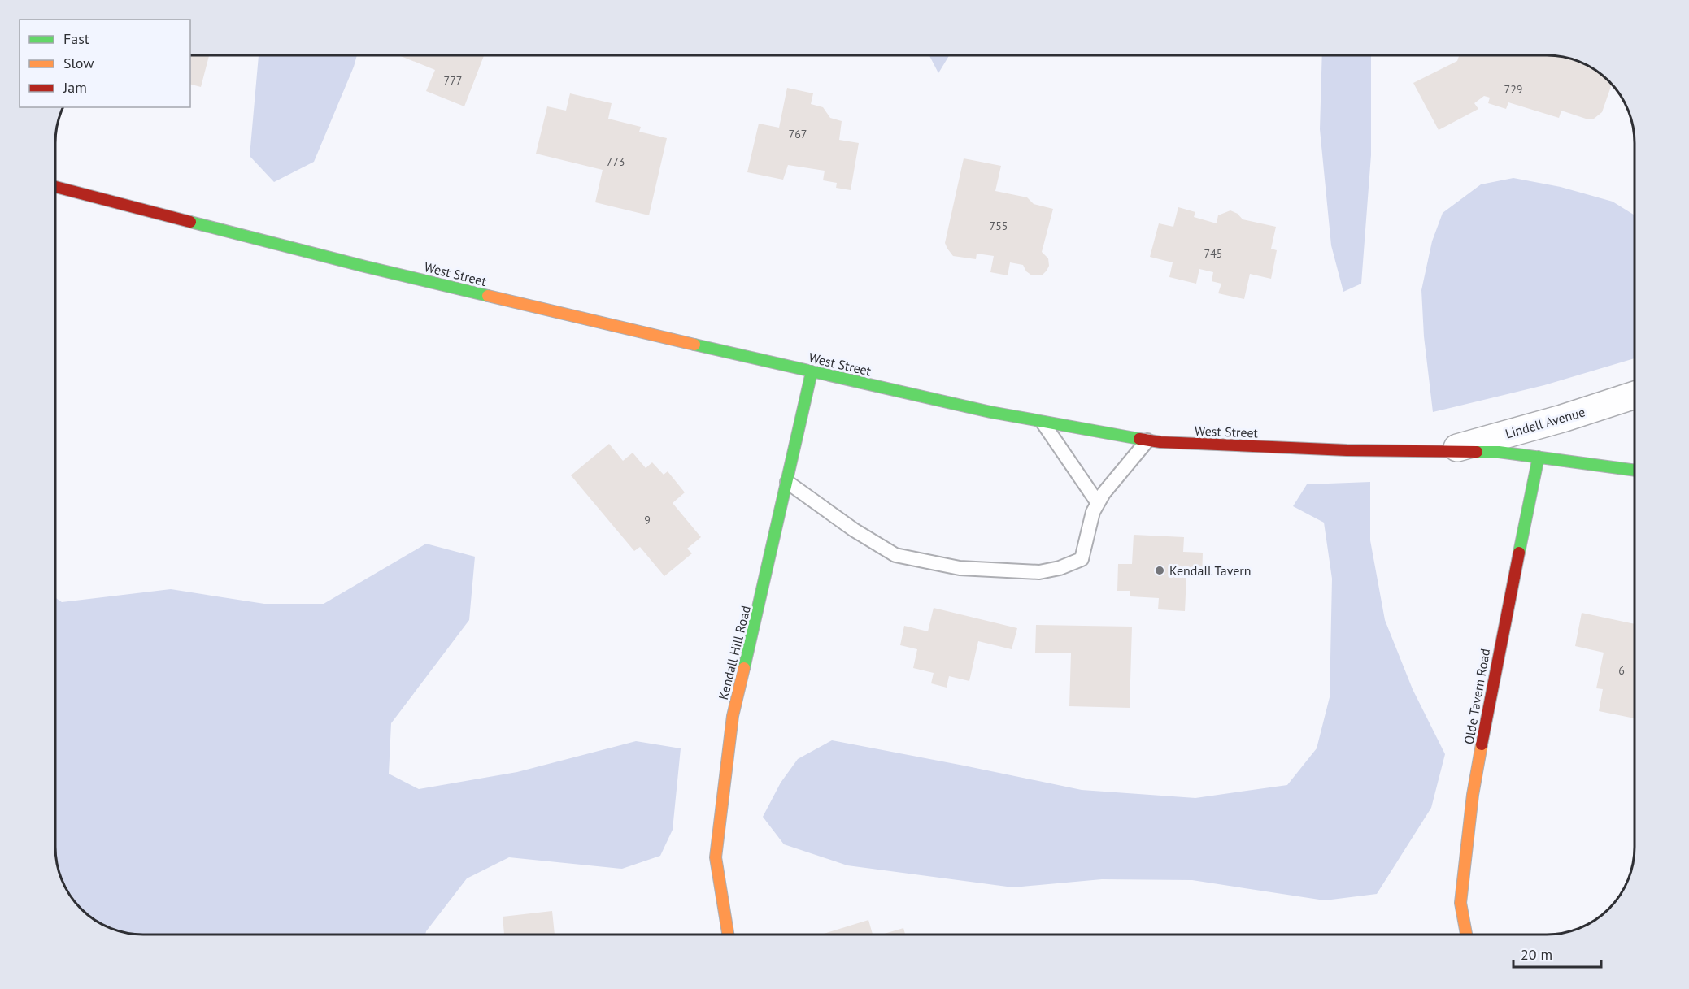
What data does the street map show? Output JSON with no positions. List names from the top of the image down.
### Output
{
  "streets": {
    "street": [
      "West Street",
      "Lindell Avenue",
      "Kendall Hill Road",
      "Olde Tavern Road"
    ]
  },
  "crossings": [
    ["West Street", "Lindell Avenue"],
    ["West Street", "Kendall Hill Road"],
    ["West Street", "Olde Tavern Road"]
  ],
  "places": ["Kendall Tavern"],
  "house_numbers": [
    "777",
    "729",
    "767",
    "773",
    "755",
    "745",
    "9",
    "6"
  ],
  "legend": ["Fast", "Slow", "Jam"],
  "scale_bar": "20 m"
}
